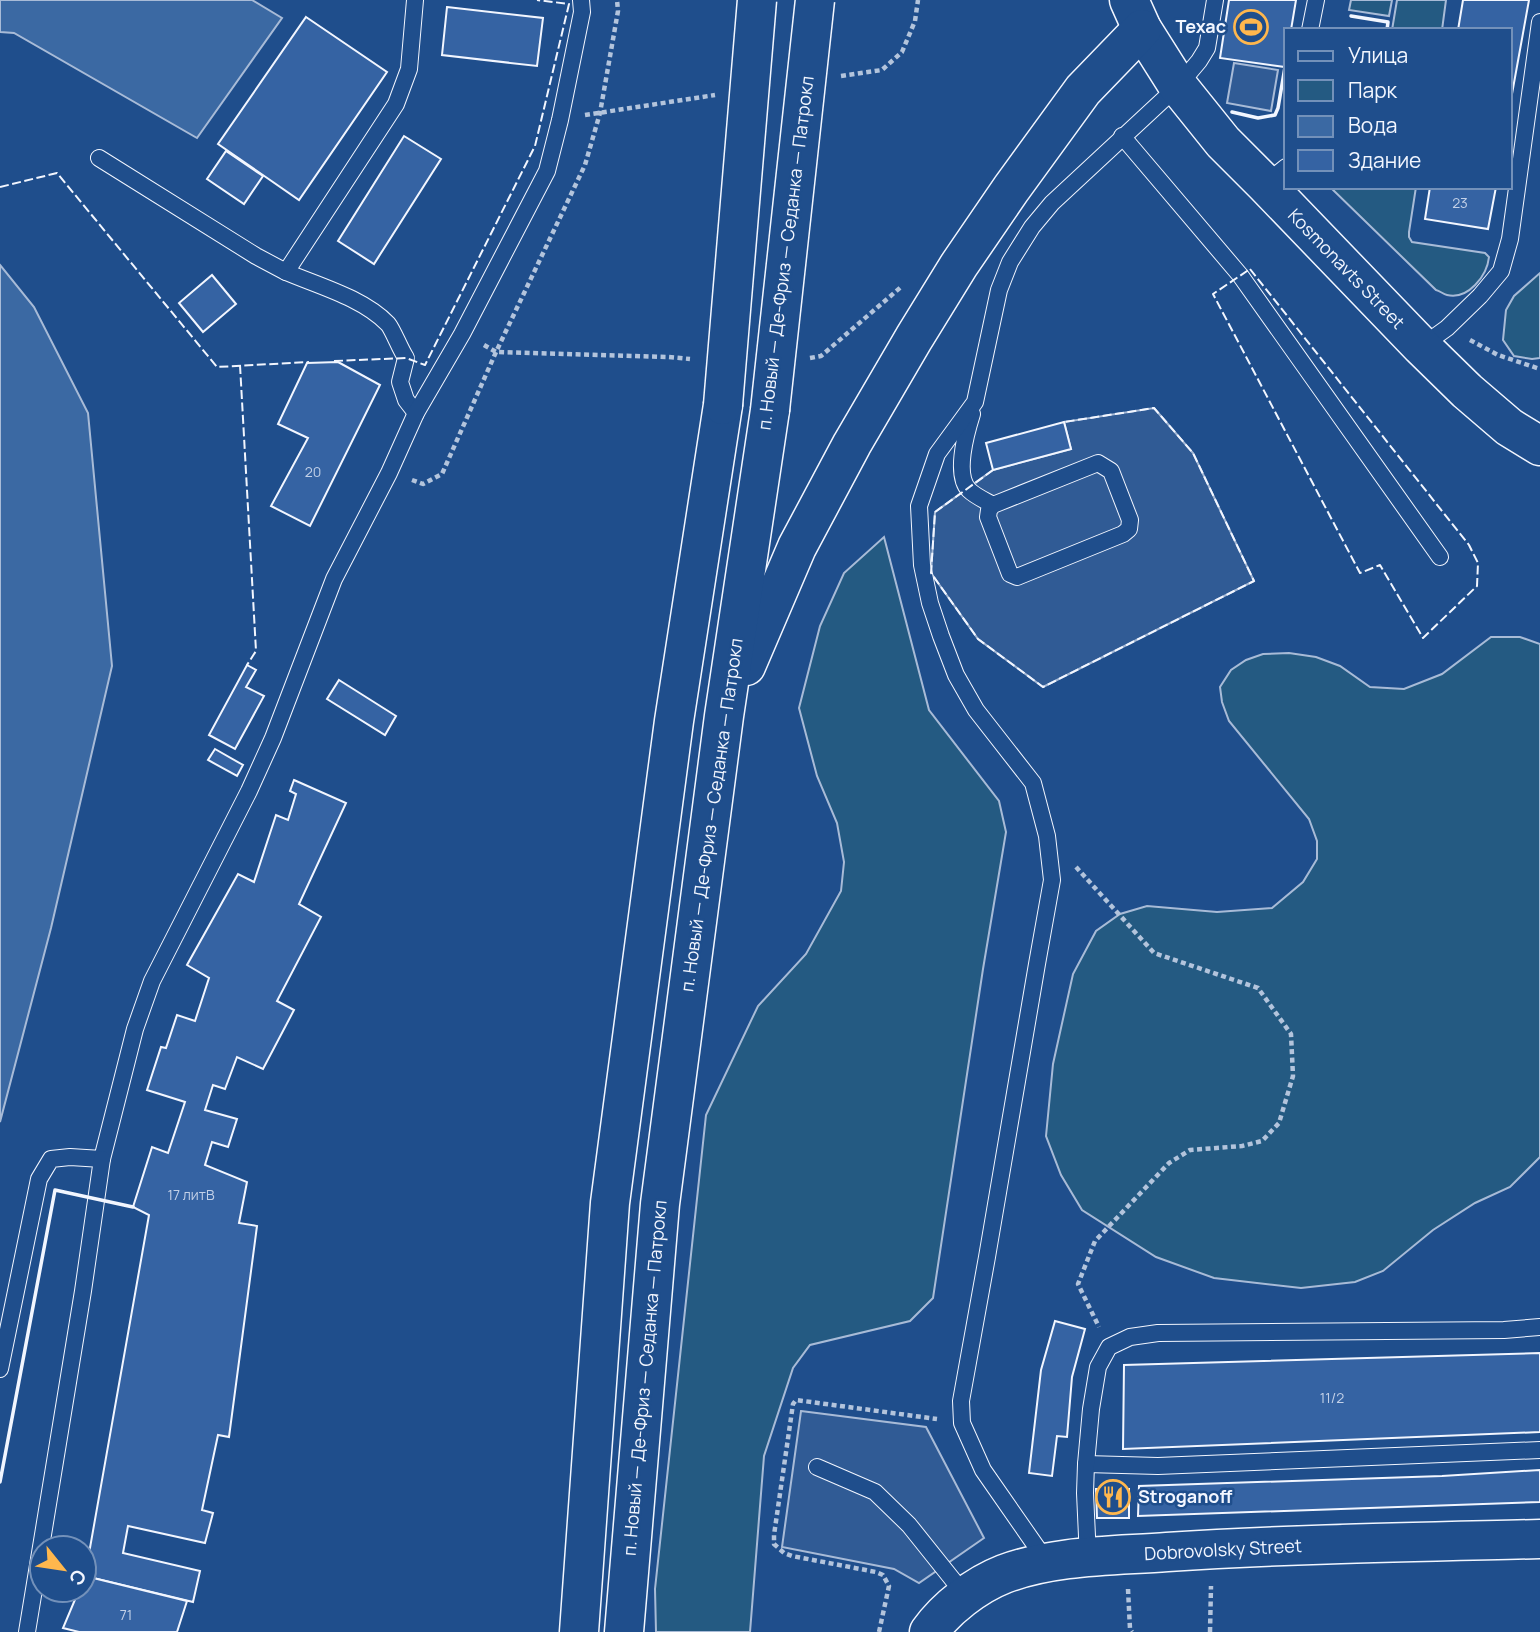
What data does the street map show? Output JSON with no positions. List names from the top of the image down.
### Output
{
  "streets": {
    "main road": ["п. Новый — Де-Фриз — Седанка — Патрокл", "Kosmonavts Street", "Dobrovolsky Street"]
  },
  "places": {
    "sports": ["Техас"],
    "restaurant": ["Stroganoff"]
  },
  "house_numbers": [
    "23",
    "20",
    "17 литВ",
    "11/2",
    "71"
  ],
  "legend": [
    "Улица",
    "Парк",
    "Вода",
    "Здание"
  ],
  "north": "bottom right"
}
